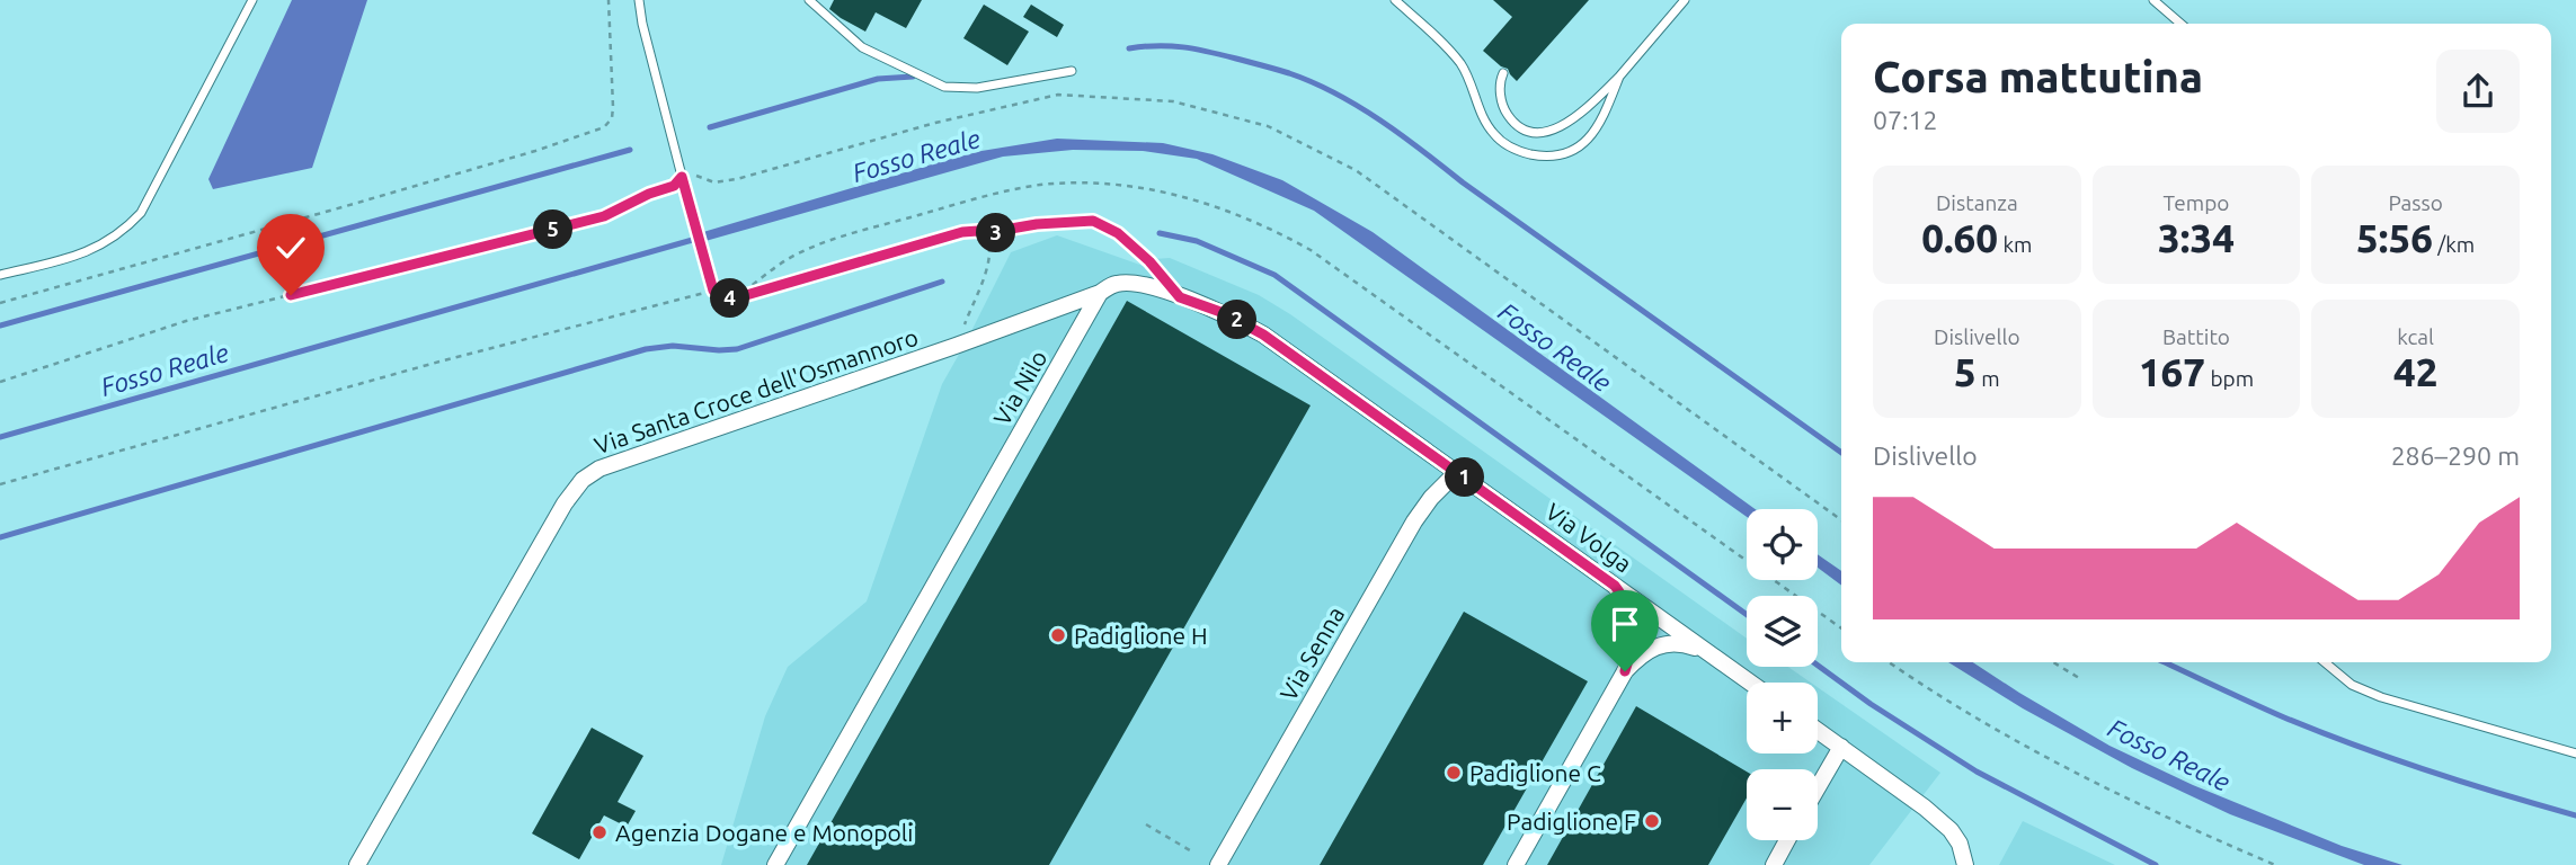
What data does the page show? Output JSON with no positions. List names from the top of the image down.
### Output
{
  "streets": {
    "street": [
      "Via Nilo",
      "Via Santa Croce dell'Osmannoro",
      "Via Volga",
      "Via Senna"
    ]
  },
  "crossings": [
    ["Via Nilo", "Via Santa Croce dell'Osmannoro"],
    ["Via Volga", "Via Senna"]
  ],
  "water": ["Fosso Reale"],
  "places": [
    "Padiglione H",
    "Padiglione C",
    "Padiglione F",
    "Agenzia Dogane e Monopoli"
  ],
  "page": {
    "heading": ["Corsa mattutina", "07:12"],
    "stats": [
      ["Distanza", "0.60 km"],
      ["Tempo", "3:34"],
      ["Passo", "5:56 /km"],
      ["Dislivello", "5 m"],
      ["Battito", "167 bpm"],
      ["kcal", "42"]
    ],
    "pins": [
      "5",
      "3",
      "4",
      "2",
      "1"
    ],
    "chart": ["Dislivello", "286–290 m"],
    "map_buttons": ["+", "−"]
  }
}
